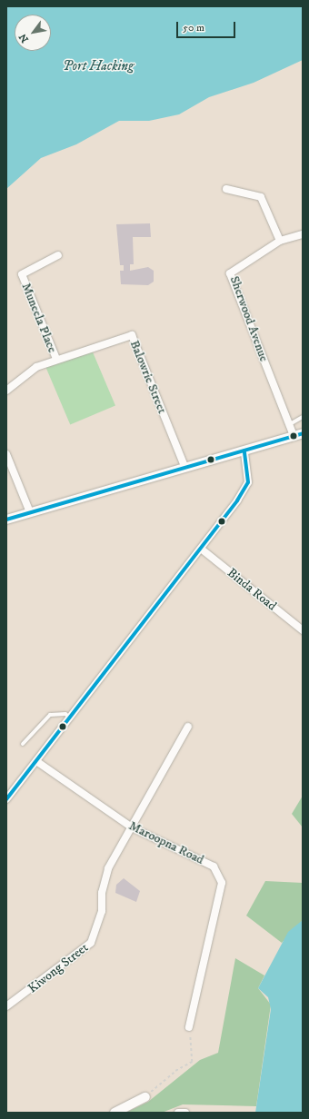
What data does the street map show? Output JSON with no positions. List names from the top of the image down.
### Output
{
  "streets": {
    "street": [
      "Muneela Place",
      "Sherwood Avenue",
      "Balowrie Street",
      "Binda Road",
      "Maroopna Road",
      "Kiwong Street"
    ]
  },
  "crossings": [
    ["Muneela Place", "Balowrie Street"],
    ["Maroopna Road", "Kiwong Street"]
  ],
  "water": ["Port Hacking"],
  "scale_bar": "50 m",
  "north": "bottom left"
}
